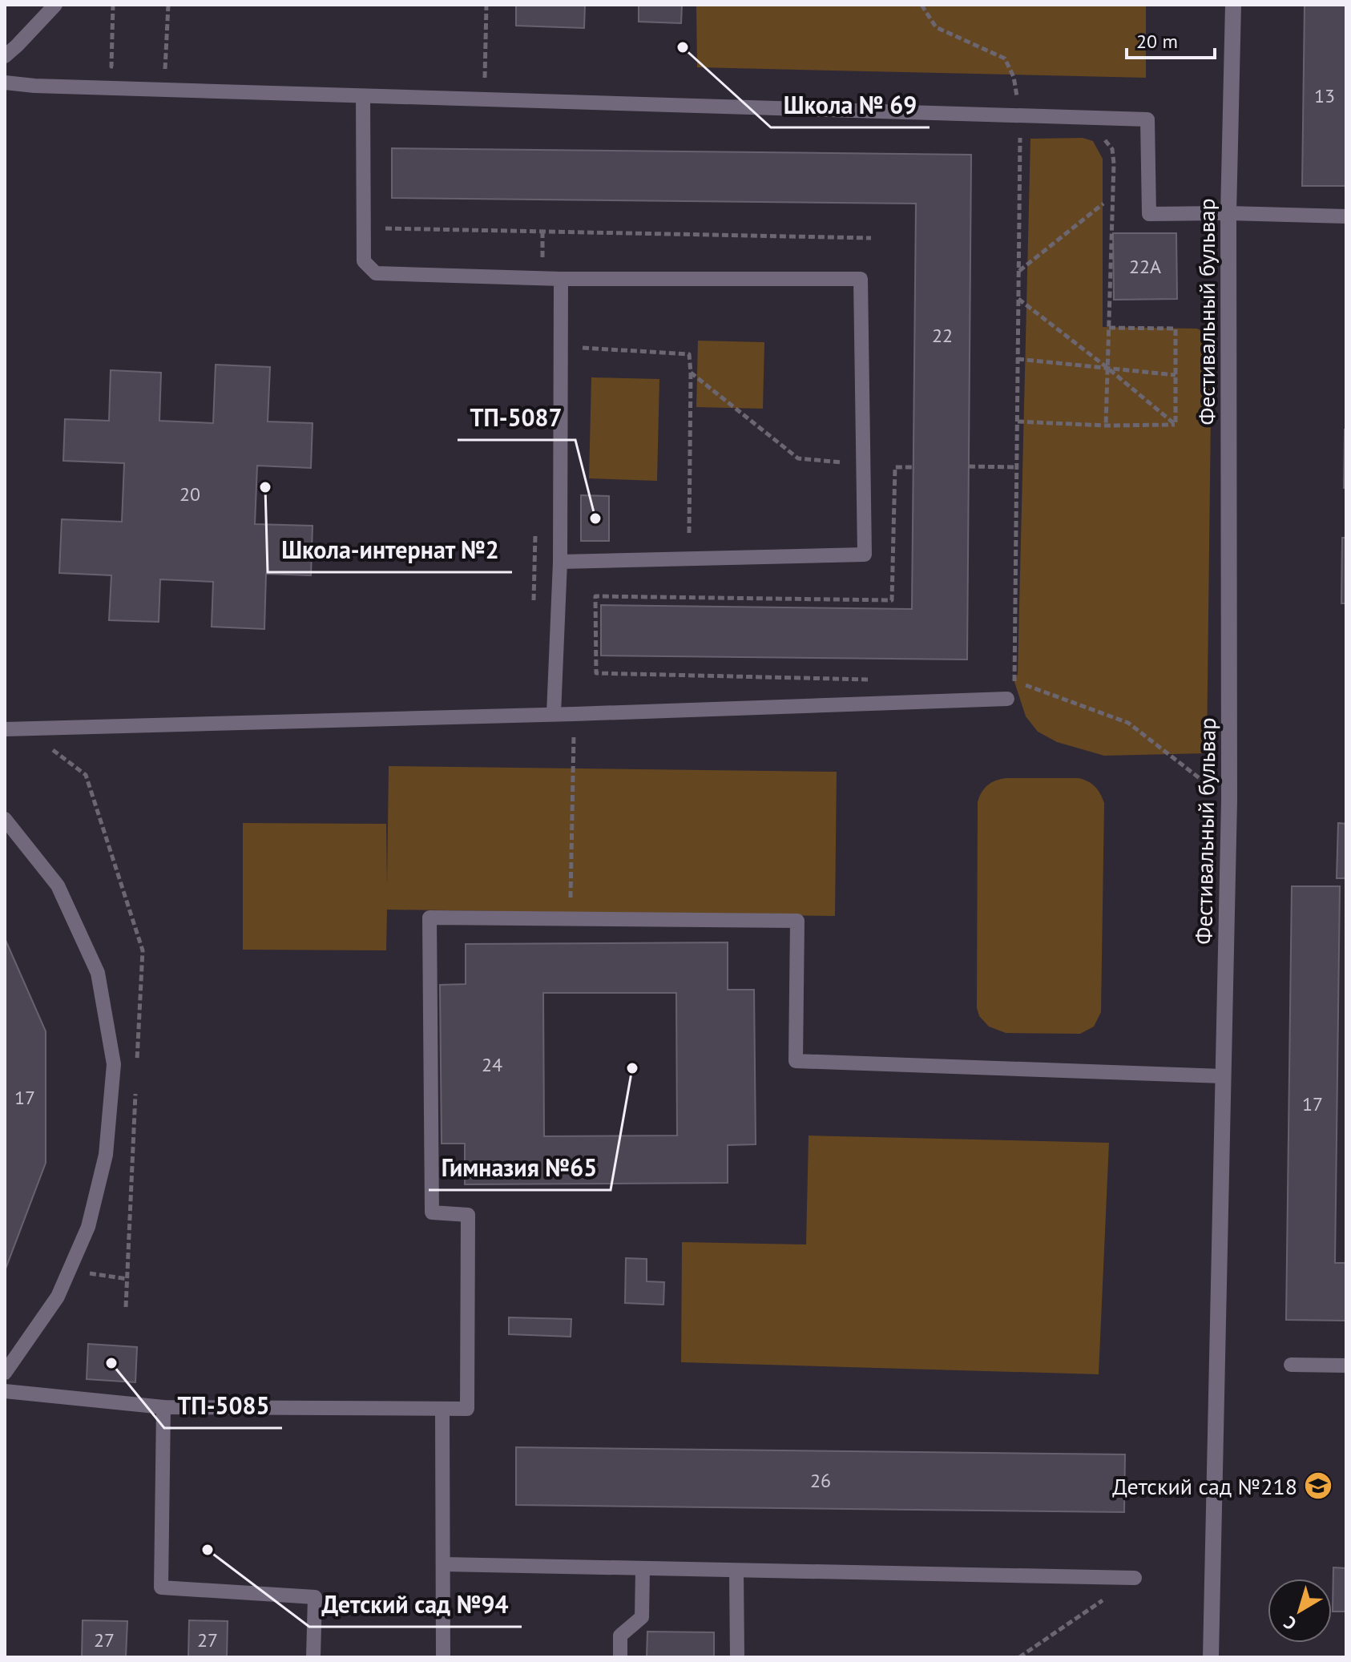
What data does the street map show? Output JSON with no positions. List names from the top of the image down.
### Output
{
  "streets": {
    "street": ["Фестивальный бульвар"]
  },
  "places": {
    "other": [
      "Школа № 69",
      "Школа-интернат №2",
      "ТП-5087",
      "Гимназия №65",
      "ТП-5085",
      "Детский сад №94"
    ],
    "school or university": ["Детский сад №218"]
  },
  "house_numbers": [
    "13",
    "22А",
    "22",
    "20",
    "24",
    "17",
    "17",
    "26",
    "27",
    "27"
  ],
  "scale_bar": "20 m",
  "north": "bottom left"
}
